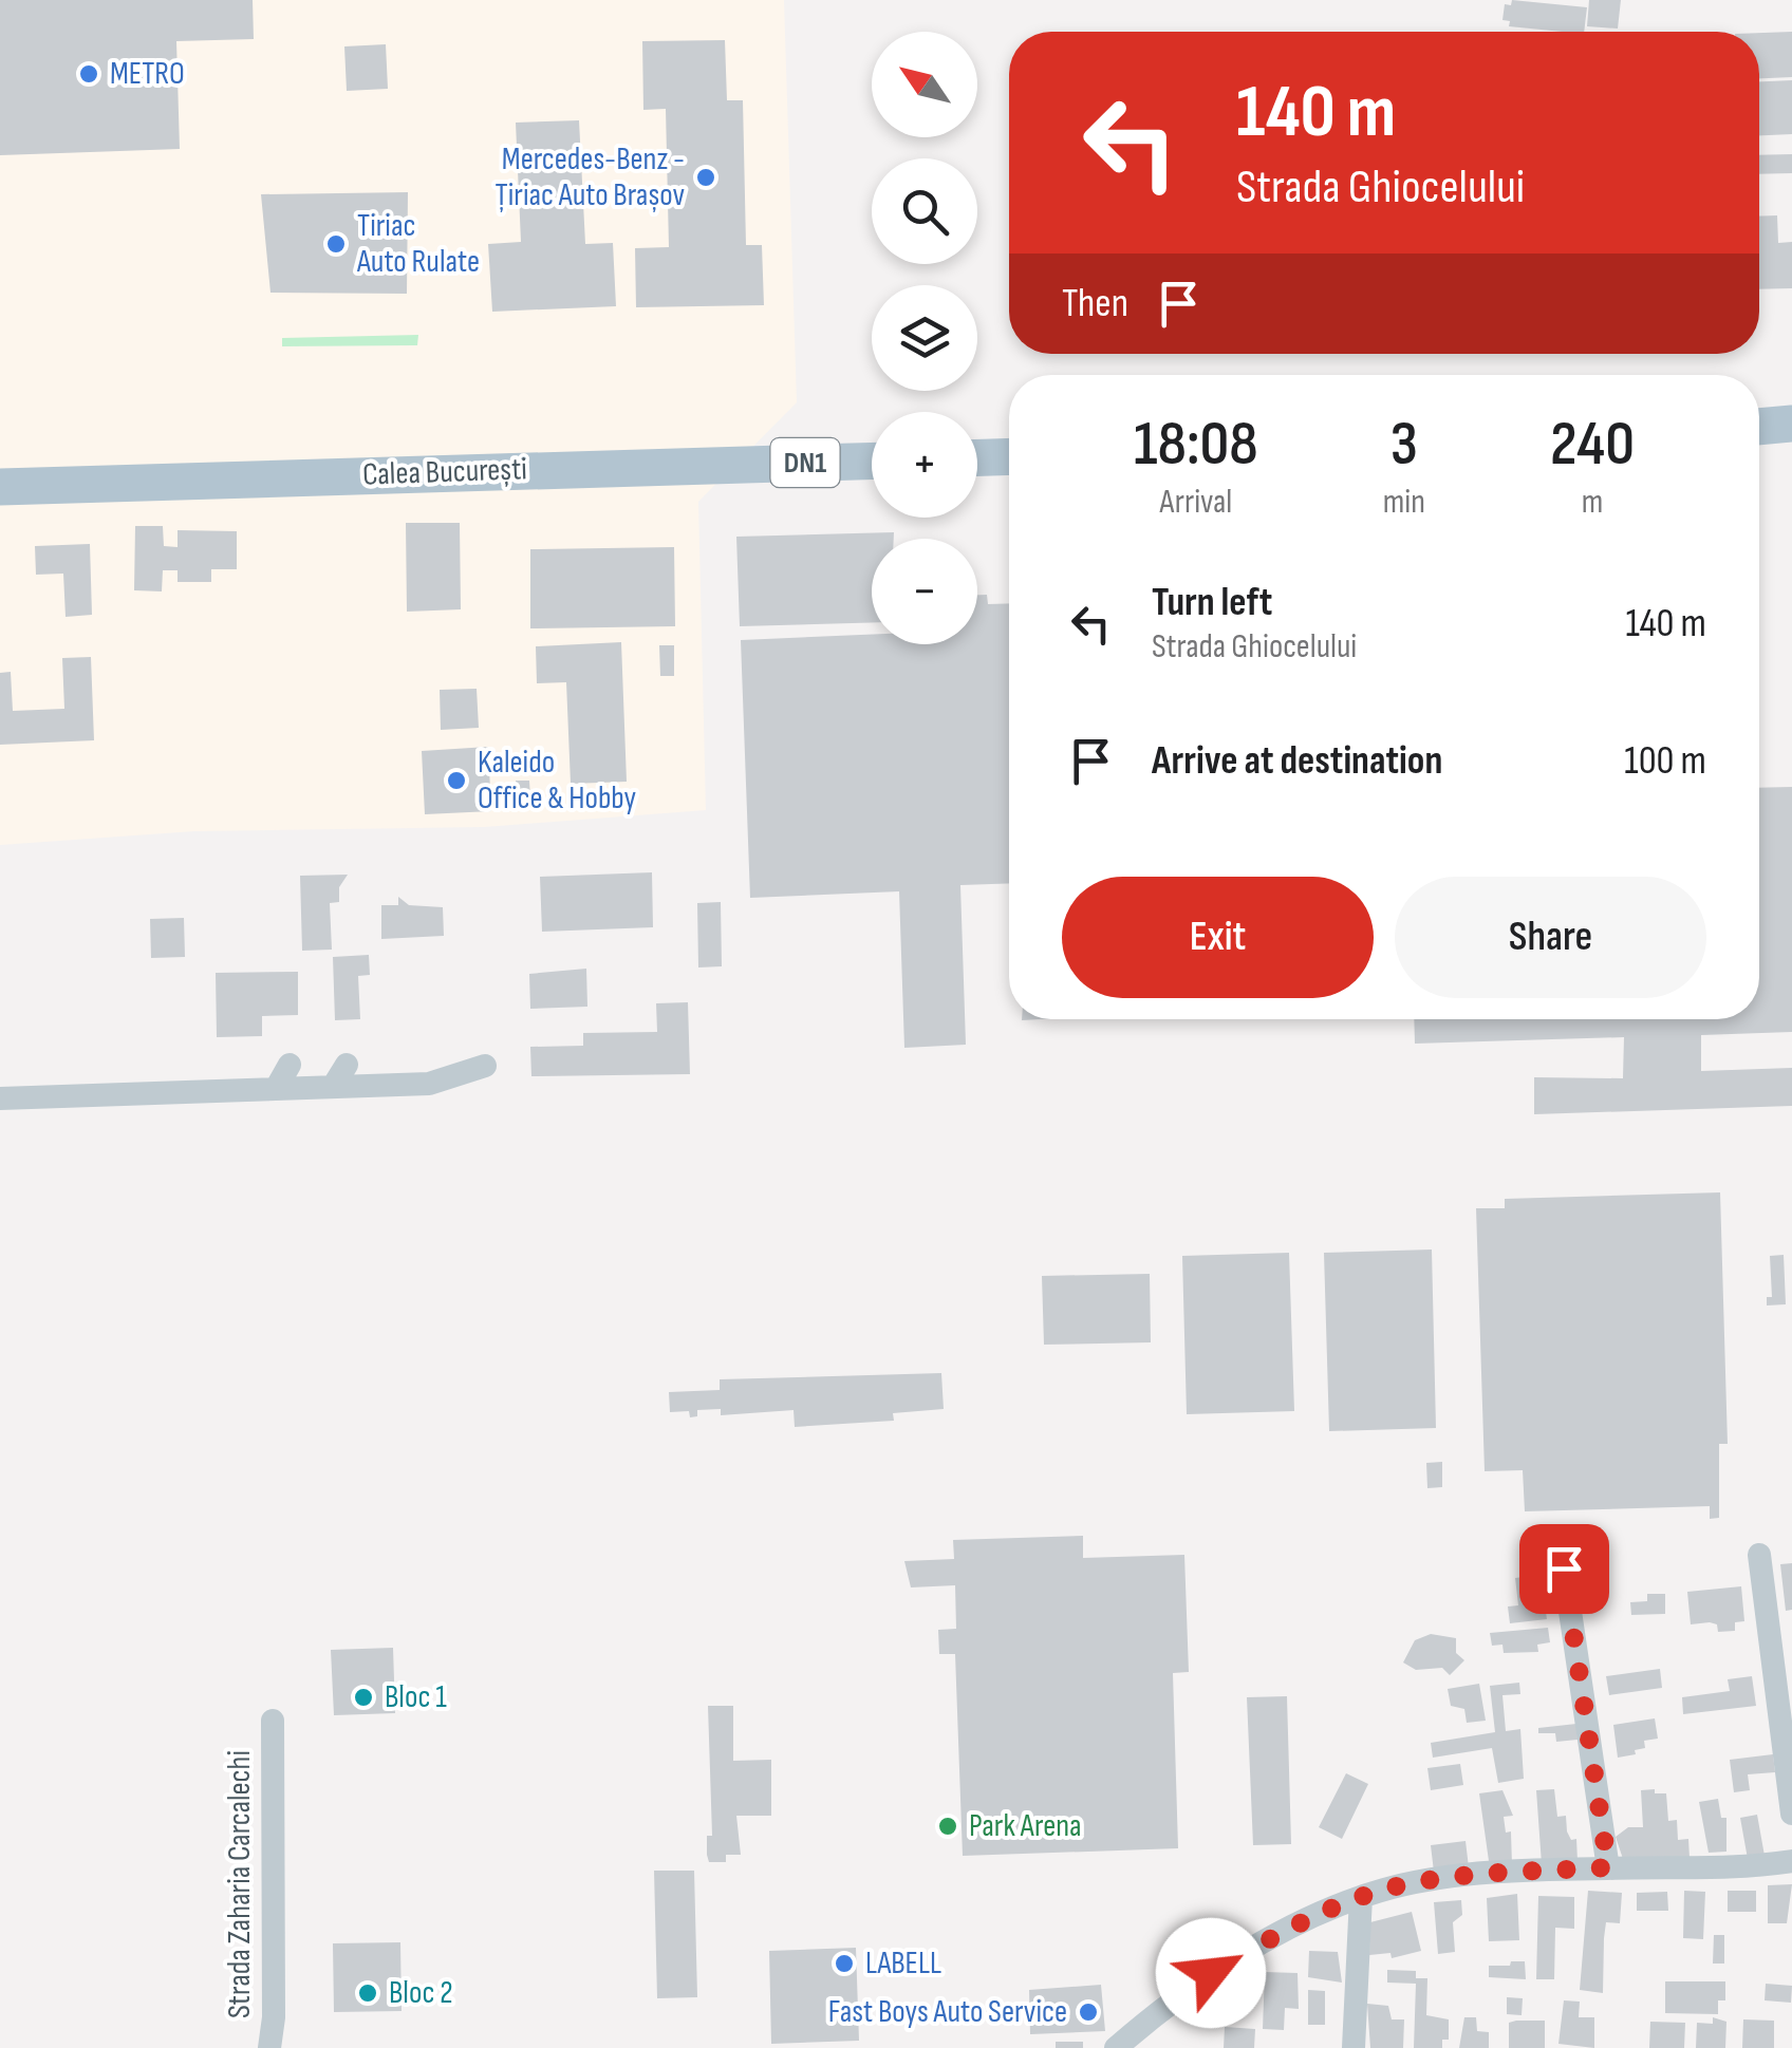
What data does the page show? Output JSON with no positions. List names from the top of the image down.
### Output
{
  "streets": {
    "main road": ["DN1", "Calea București"],
    "street": ["Strada Zaharia Carcalechi"]
  },
  "places": [
    "METRO",
    "Mercedes-Benz - Țiriac Auto Brașov",
    "Tiriac Auto Rulate",
    "Kaleido Office & Hobby",
    "Bloc 1",
    "Park Arena",
    "LABELL",
    "Bloc 2",
    "Fast Boys Auto Service"
  ],
  "north": "top left",
  "page": {
    "map_buttons": ["+", "−"],
    "turn": ["140 m", "Strada Ghiocelului"],
    "then": "Then",
    "eta": [
      "18:08",
      "Arrival",
      "3",
      "min",
      "240",
      "m"
    ],
    "list": [
      {
        "name": "Turn left",
        "note": "Strada Ghiocelului",
        "value": "140 m"
      },
      {
        "name": "Arrive at destination",
        "value": "100 m"
      }
    ],
    "buttons": ["Exit", "Share"]
  }
}
